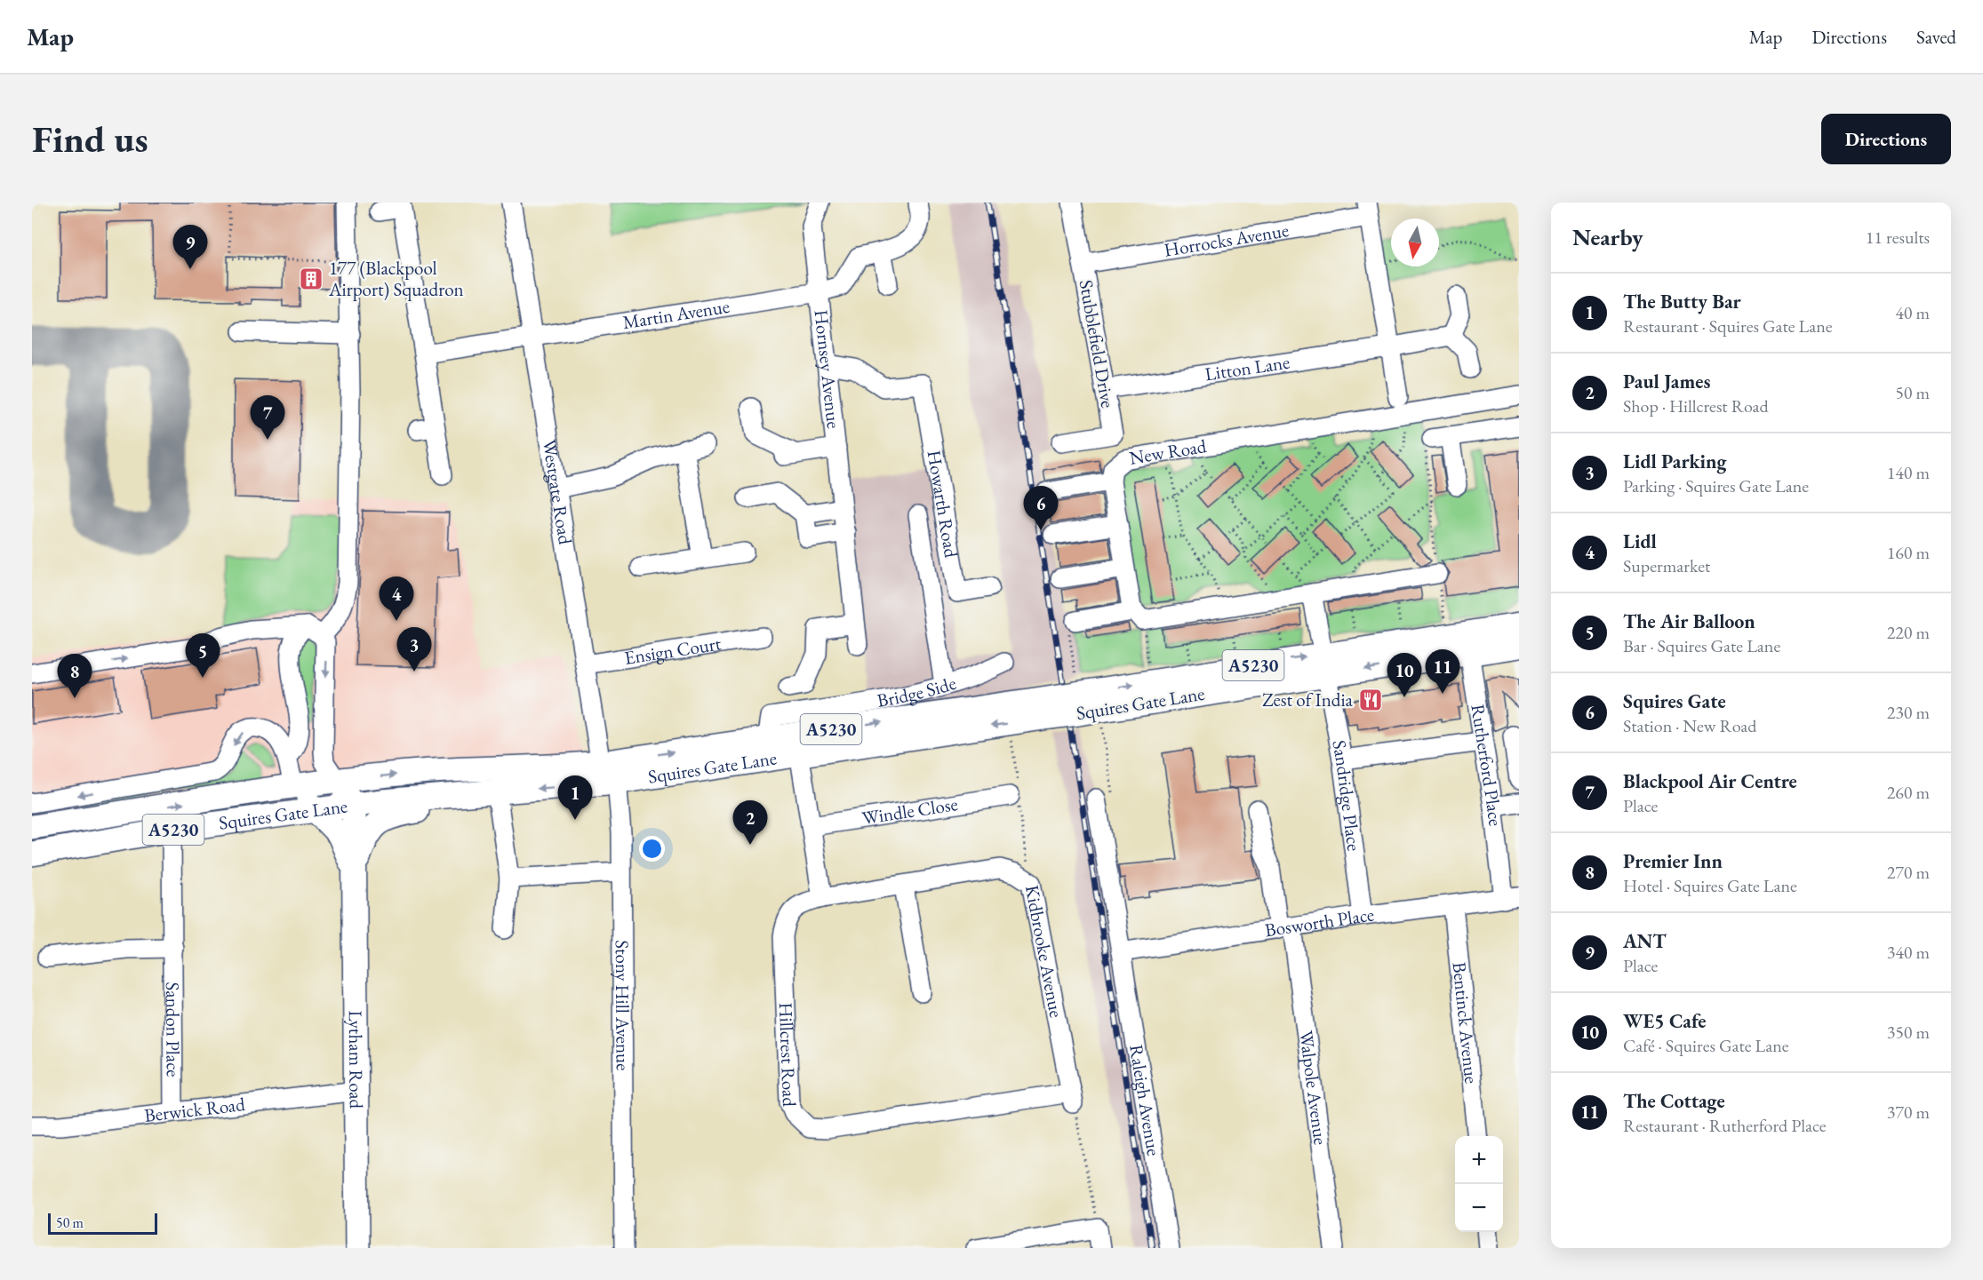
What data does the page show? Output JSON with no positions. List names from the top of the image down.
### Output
{
  "streets": {
    "main road": ["A5230", "Squires Gate Lane", "Lytham Road"],
    "street": [
      "Horrocks Avenue",
      "Martin Avenue",
      "Stubblefield Drive",
      "Litton Lane",
      "Hornsey Avenue",
      "New Road",
      "Westgate Road",
      "Howarth Road",
      "Ensign Court",
      "Bridge Side",
      "Rutherford Place",
      "Sandridge Place",
      "Windle Close",
      "Bosworth Place",
      "Kidbrooke Avenue",
      "Stony Hill Avenue",
      "Bentinck Avenue",
      "Sandon Place",
      "Hillcrest Road",
      "Walpole Avenue",
      "Raleigh Avenue",
      "Berwick Road"
    ]
  },
  "crossings": [
    ["Horrocks Avenue", "Stubblefield Drive"],
    ["Martin Avenue", "Hornsey Avenue"],
    ["Martin Avenue", "Westgate Road"],
    ["Stubblefield Drive", "Litton Lane"],
    ["Hornsey Avenue", "Howarth Road"],
    ["Westgate Road", "Ensign Court"],
    ["Westgate Road", "Squires Gate Lane"],
    ["Westgate Road", "Stony Hill Avenue"],
    ["Bridge Side", "Squires Gate Lane"],
    ["Squires Gate Lane", "Rutherford Place"],
    ["Squires Gate Lane", "Sandridge Place"],
    ["Squires Gate Lane", "Stony Hill Avenue"],
    ["Squires Gate Lane", "Sandon Place"],
    ["Squires Gate Lane", "Lytham Road"],
    ["Rutherford Place", "Bosworth Place"],
    ["Sandridge Place", "Bosworth Place"],
    ["Bosworth Place", "Bentinck Avenue"],
    ["Bosworth Place", "Walpole Avenue"],
    ["Bosworth Place", "Raleigh Avenue"],
    ["Kidbrooke Avenue", "Hillcrest Road"],
    ["Sandon Place", "Berwick Road"],
    ["Lytham Road", "Berwick Road"]
  ],
  "places": {
    "building": ["177 (Blackpool Airport) Squadron"],
    "restaurant": ["Zest of India"]
  },
  "scale_bar": "50 m",
  "north": "bottom",
  "page": {
    "header": "Map",
    "nav": ["Map", "Directions", "Saved"],
    "buttons": "Directions",
    "title": "Find us",
    "heading": ["Nearby", "11 results"],
    "pins": [
      "9",
      "7",
      "6",
      "4",
      "3",
      "5",
      "11",
      "10",
      "8",
      "1",
      "2"
    ],
    "list": [
      {
        "mark": "1",
        "name": "The Butty Bar",
        "note": "Restaurant · Squires Gate Lane",
        "value": "40 m"
      },
      {
        "mark": "2",
        "name": "Paul James",
        "note": "Shop · Hillcrest Road",
        "value": "50 m"
      },
      {
        "mark": "3",
        "name": "Lidl Parking",
        "note": "Parking · Squires Gate Lane",
        "value": "140 m"
      },
      {
        "mark": "4",
        "name": "Lidl",
        "note": "Supermarket",
        "value": "160 m"
      },
      {
        "mark": "5",
        "name": "The Air Balloon",
        "note": "Bar · Squires Gate Lane",
        "value": "220 m"
      },
      {
        "mark": "6",
        "name": "Squires Gate",
        "note": "Station · New Road",
        "value": "230 m"
      },
      {
        "mark": "7",
        "name": "Blackpool Air Centre",
        "note": "Place",
        "value": "260 m"
      },
      {
        "mark": "8",
        "name": "Premier Inn",
        "note": "Hotel · Squires Gate Lane",
        "value": "270 m"
      },
      {
        "mark": "9",
        "name": "ANT",
        "note": "Place",
        "value": "340 m"
      },
      {
        "mark": "10",
        "name": "WE5 Cafe",
        "note": "Café · Squires Gate Lane",
        "value": "350 m"
      },
      {
        "mark": "11",
        "name": "The Cottage",
        "note": "Restaurant · Rutherford Place",
        "value": "370 m"
      }
    ],
    "map_buttons": ["+", "−"],
    "scale": "50 m"
  }
}
